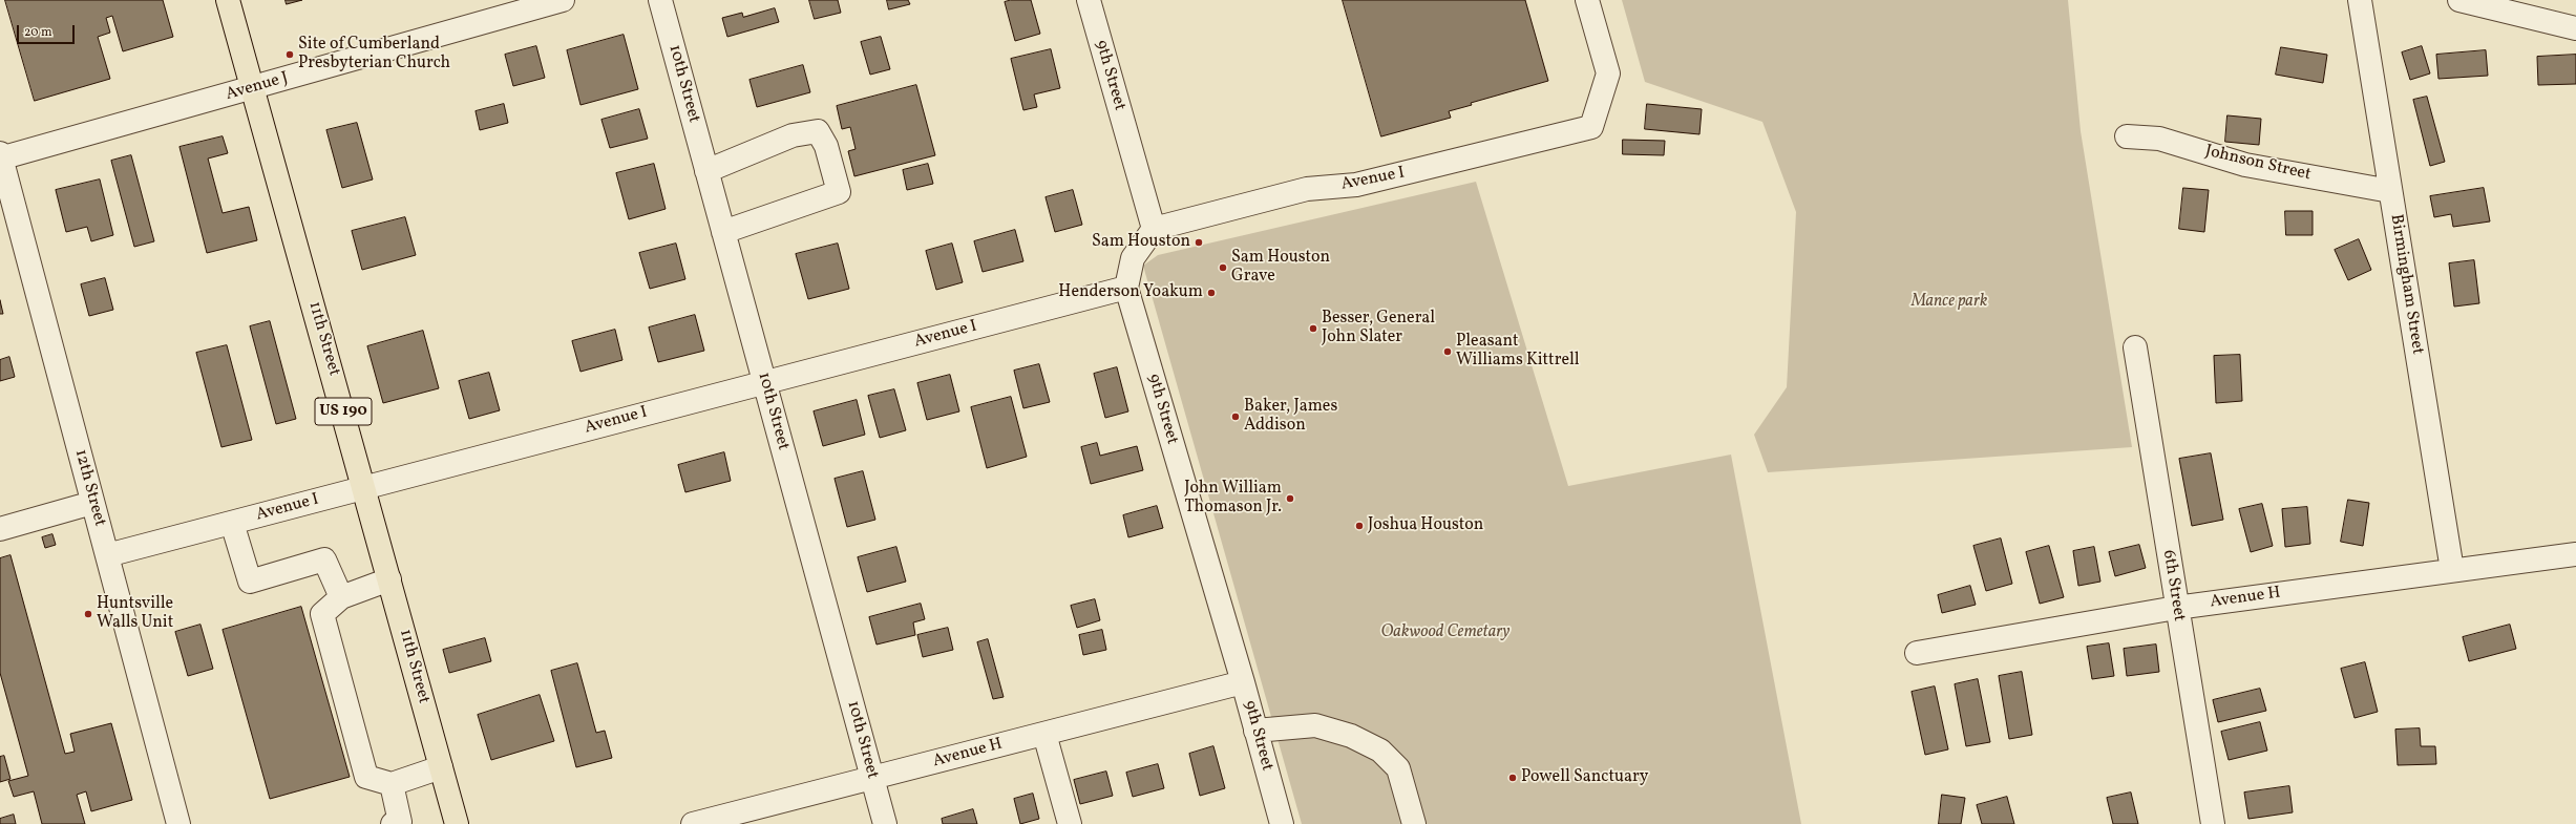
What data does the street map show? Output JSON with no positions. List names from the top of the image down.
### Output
{
  "streets": {
    "main road": ["11th Street", "US 190"],
    "street": [
      "9th Street",
      "10th Street",
      "Avenue J",
      "Johnson Street",
      "Avenue I",
      "Birmingham Street",
      "12th Street",
      "6th Street",
      "Avenue H"
    ]
  },
  "crossings": [
    ["9th Street", "Avenue I"],
    ["9th Street", "Avenue H"],
    ["10th Street", "Avenue I"],
    ["10th Street", "Avenue H"],
    ["Avenue J", "11th Street"],
    ["Avenue J", "12th Street"],
    ["Johnson Street", "Birmingham Street"],
    ["Avenue I", "11th Street"],
    ["Avenue I", "12th Street"],
    ["Birmingham Street", "Avenue H"],
    ["6th Street", "Avenue H"]
  ],
  "parks": ["Mance park", "Oakwood Cemetary"],
  "places": [
    "Site of Cumberland Presbyterian Church",
    "Sam Houston",
    "Sam Houston Grave",
    "Henderson Yoakum",
    "Besser, General John Slater",
    "Pleasant Williams Kittrell",
    "Baker, James Addison",
    "John William Thomason Jr.",
    "Joshua Houston",
    "Huntsville Walls Unit",
    "Powell Sanctuary"
  ],
  "scale_bar": "20 m"
}
